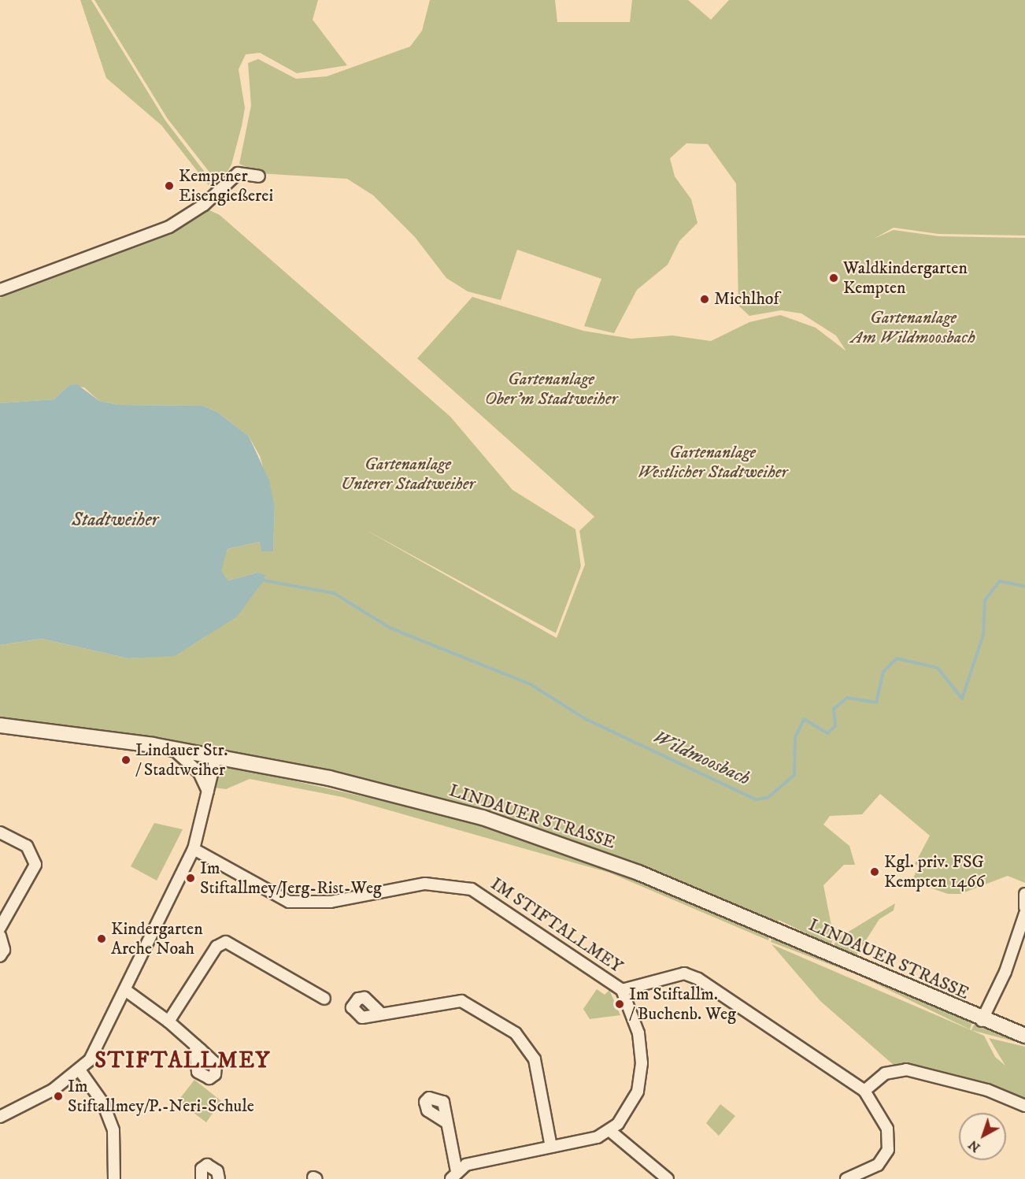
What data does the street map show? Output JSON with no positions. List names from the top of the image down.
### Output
{
  "streets": {
    "main road": ["LINDAUER STRASSE"],
    "street": ["IM STIFTALLMEY"]
  },
  "districts": ["STIFTALLMEY"],
  "water": ["Stadtweiher", "Wildmoosbach"],
  "parks": [
    "Gartenanlage Am Wildmoosbach",
    "Gartenanlage Ober'm Stadtweiher",
    "Gartenanlage Westlicher Stadtweiher",
    "Gartenanlage Unterer Stadtweiher"
  ],
  "places": [
    "Kemptner Eisengießerei",
    "Waldkindergarten Kempten",
    "Michlhof",
    "Lindauer Str. / Stadtweiher",
    "Kgl. priv. FSG Kempten 1466",
    "Im Stiftallmey/Jerg-Rist-Weg",
    "Kindergarten Arche Noah",
    "Im Stiftallm. / Buchenb. Weg",
    "Im Stiftallmey/P.-Neri-Schule"
  ],
  "north": "bottom left"
}
